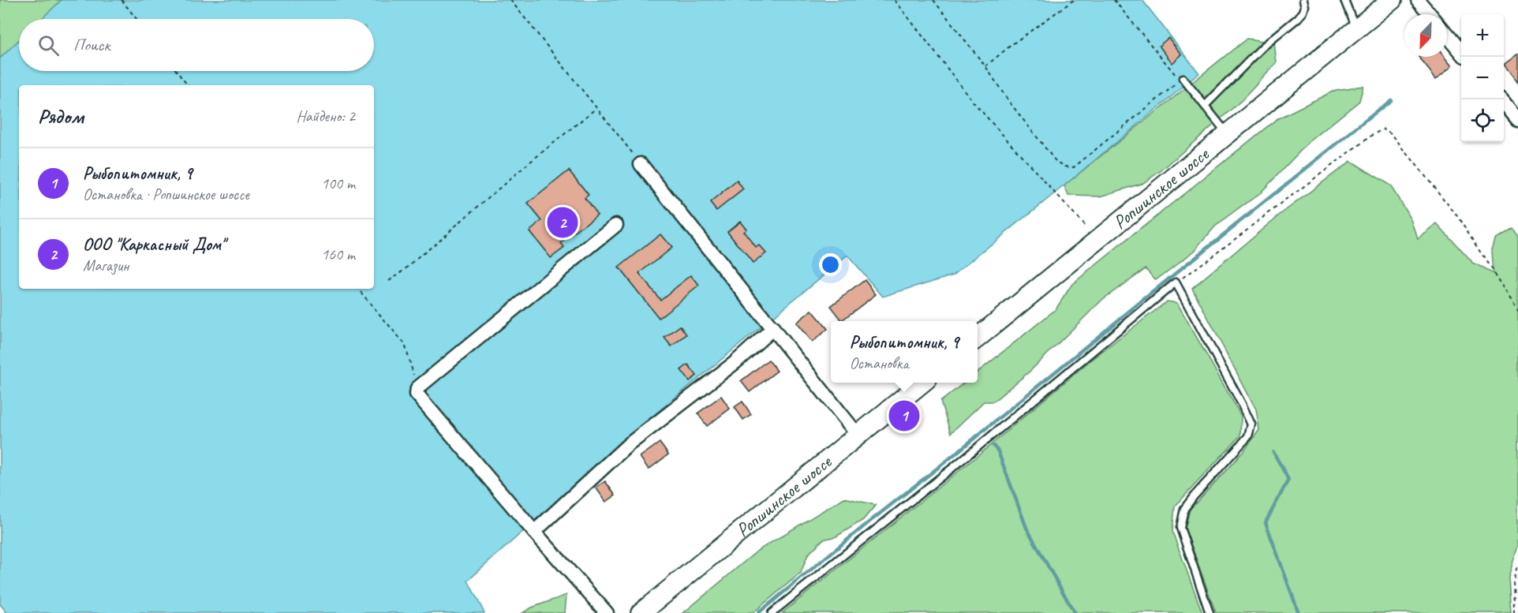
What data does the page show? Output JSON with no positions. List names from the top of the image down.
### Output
{
  "streets": {
    "main road": ["Ропшинское шоссе"]
  },
  "north": "bottom left",
  "page": {
    "map_buttons": ["+", "−"],
    "search": "Поиск",
    "heading": ["Рядом", "Найдено: 2"],
    "list": [
      {
        "mark": "1",
        "name": "Рыбопитомник, 9",
        "note": "Остановка · Ропшинское шоссе",
        "value": "100 m"
      },
      {
        "mark": "2",
        "name": "ООО \"Каркасный Дом\"",
        "note": "Магазин",
        "value": "160 m"
      }
    ],
    "pins": ["2", "1"],
    "popup": ["Рыбопитомник, 9", "Остановка"]
  }
}
